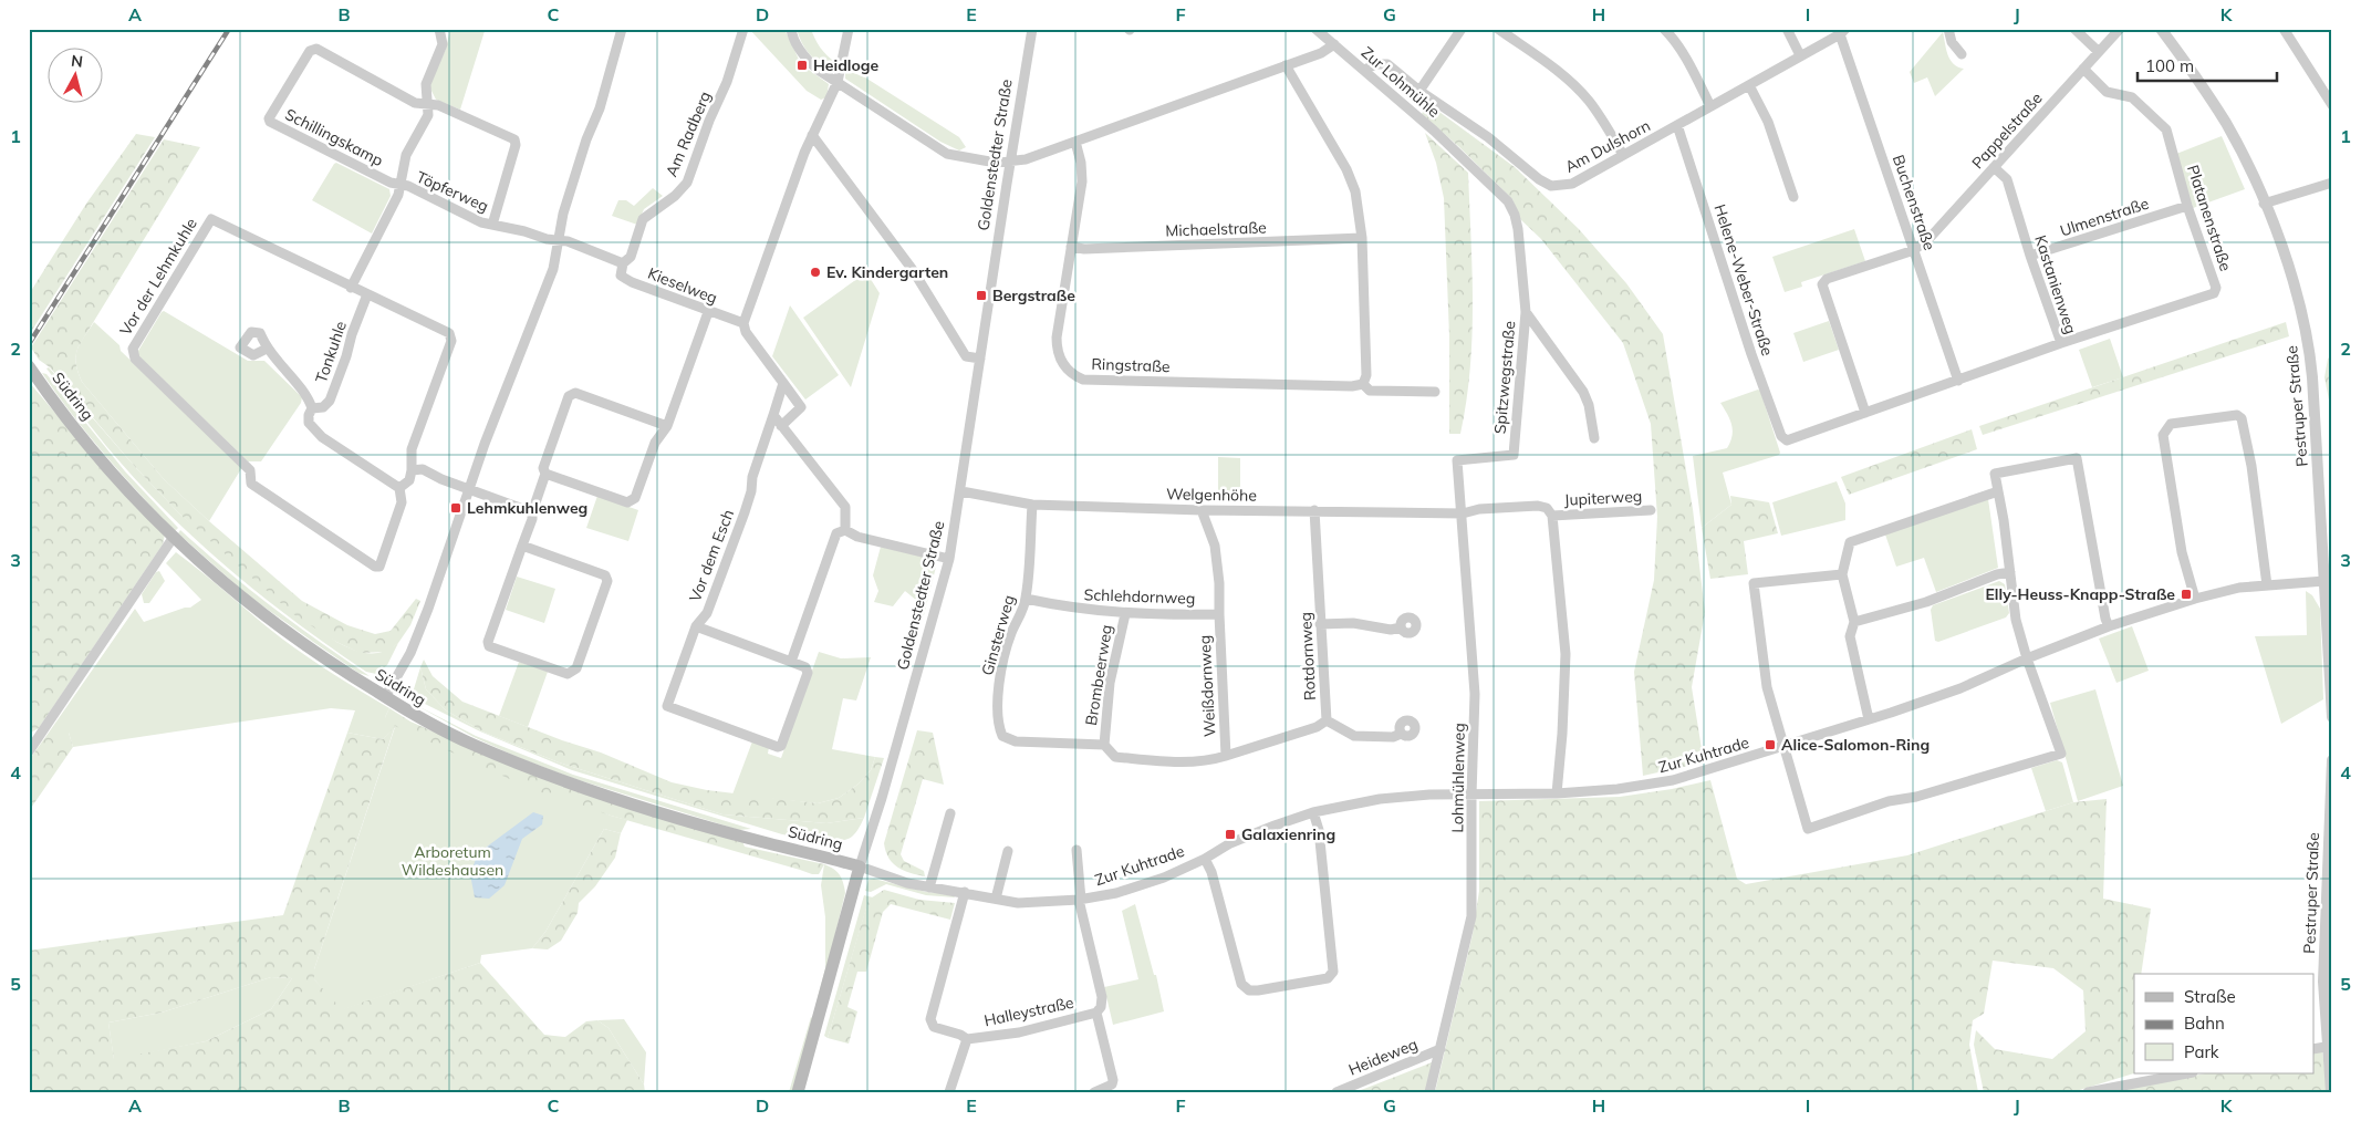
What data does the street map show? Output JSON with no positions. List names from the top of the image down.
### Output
{
  "streets": {
    "main road": ["Goldenstedter Straße", "Südring"],
    "street": [
      "Zur Lohmühle",
      "Pappelstraße",
      "Am Radberg",
      "Schillingskamp",
      "Am Dulshorn",
      "Töpferweg",
      "Buchenstraße",
      "Ulmenstraße",
      "Platanenstraße",
      "Michaelstraße",
      "Vor der Lehmkuhle",
      "Helene-Weber-Straße",
      "Kastanienweg",
      "Kieselweg",
      "Tonkuhle",
      "Ringstraße",
      "Spitzwegstraße",
      "Pestruper Straße",
      "Welgenhöhe",
      "Jupiterweg",
      "Vor dem Esch",
      "Schlehdornweg",
      "Ginsterweg",
      "Rotdornweg",
      "Brombeerweg",
      "Weißdornweg",
      "Zur Kuhtrade",
      "Lohmühlenweg",
      "Halleystraße",
      "Heideweg"
    ]
  },
  "crossings": [
    ["Zur Lohmühle", "Am Dulshorn"],
    ["Zur Lohmühle", "Spitzwegstraße"],
    ["Pappelstraße", "Buchenstraße"],
    ["Pappelstraße", "Platanenstraße"],
    ["Pappelstraße", "Kastanienweg"],
    ["Am Radberg", "Kieselweg"],
    ["Schillingskamp", "Töpferweg"],
    ["Am Dulshorn", "Buchenstraße"],
    ["Am Dulshorn", "Helene-Weber-Straße"],
    ["Goldenstedter Straße", "Südring"],
    ["Goldenstedter Straße", "Welgenhöhe"],
    ["Goldenstedter Straße", "Zur Kuhtrade"],
    ["Buchenstraße", "Kastanienweg"],
    ["Ulmenstraße", "Platanenstraße"],
    ["Ulmenstraße", "Kastanienweg"],
    ["Platanenstraße", "Kastanienweg"],
    ["Michaelstraße", "Ringstraße"],
    ["Vor der Lehmkuhle", "Tonkuhle"],
    ["Helene-Weber-Straße", "Kastanienweg"],
    ["Spitzwegstraße", "Lohmühlenweg"],
    ["Südring", "Zur Kuhtrade"],
    ["Pestruper Straße", "Zur Kuhtrade"],
    ["Welgenhöhe", "Jupiterweg"],
    ["Welgenhöhe", "Ginsterweg"],
    ["Welgenhöhe", "Rotdornweg"],
    ["Welgenhöhe", "Weißdornweg"],
    ["Welgenhöhe", "Lohmühlenweg"],
    ["Jupiterweg", "Lohmühlenweg"],
    ["Schlehdornweg", "Ginsterweg"],
    ["Schlehdornweg", "Brombeerweg"],
    ["Schlehdornweg", "Weißdornweg"],
    ["Ginsterweg", "Brombeerweg"],
    ["Rotdornweg", "Weißdornweg"],
    ["Brombeerweg", "Weißdornweg"],
    ["Zur Kuhtrade", "Lohmühlenweg"],
    ["Lohmühlenweg", "Heideweg"]
  ],
  "parks": ["Arboretum Wildeshausen"],
  "places": {
    "transit": [
      "Heidloge",
      "Bergstraße",
      "Lehmkuhlenweg",
      "Elly-Heuss-Knapp-Straße",
      "Alice-Salomon-Ring",
      "Galaxienring"
    ],
    "other": ["Ev. Kindergarten"]
  },
  "legend": ["Straße", "Bahn", "Park"],
  "scale_bar": "100 m",
  "north": "top",
  "grid": {
    "columns": [
      "A",
      "B",
      "C",
      "D",
      "E",
      "F",
      "G",
      "H",
      "I",
      "J",
      "K"
    ],
    "rows": [
      "1",
      "2",
      "3",
      "4",
      "5"
    ]
  }
}
